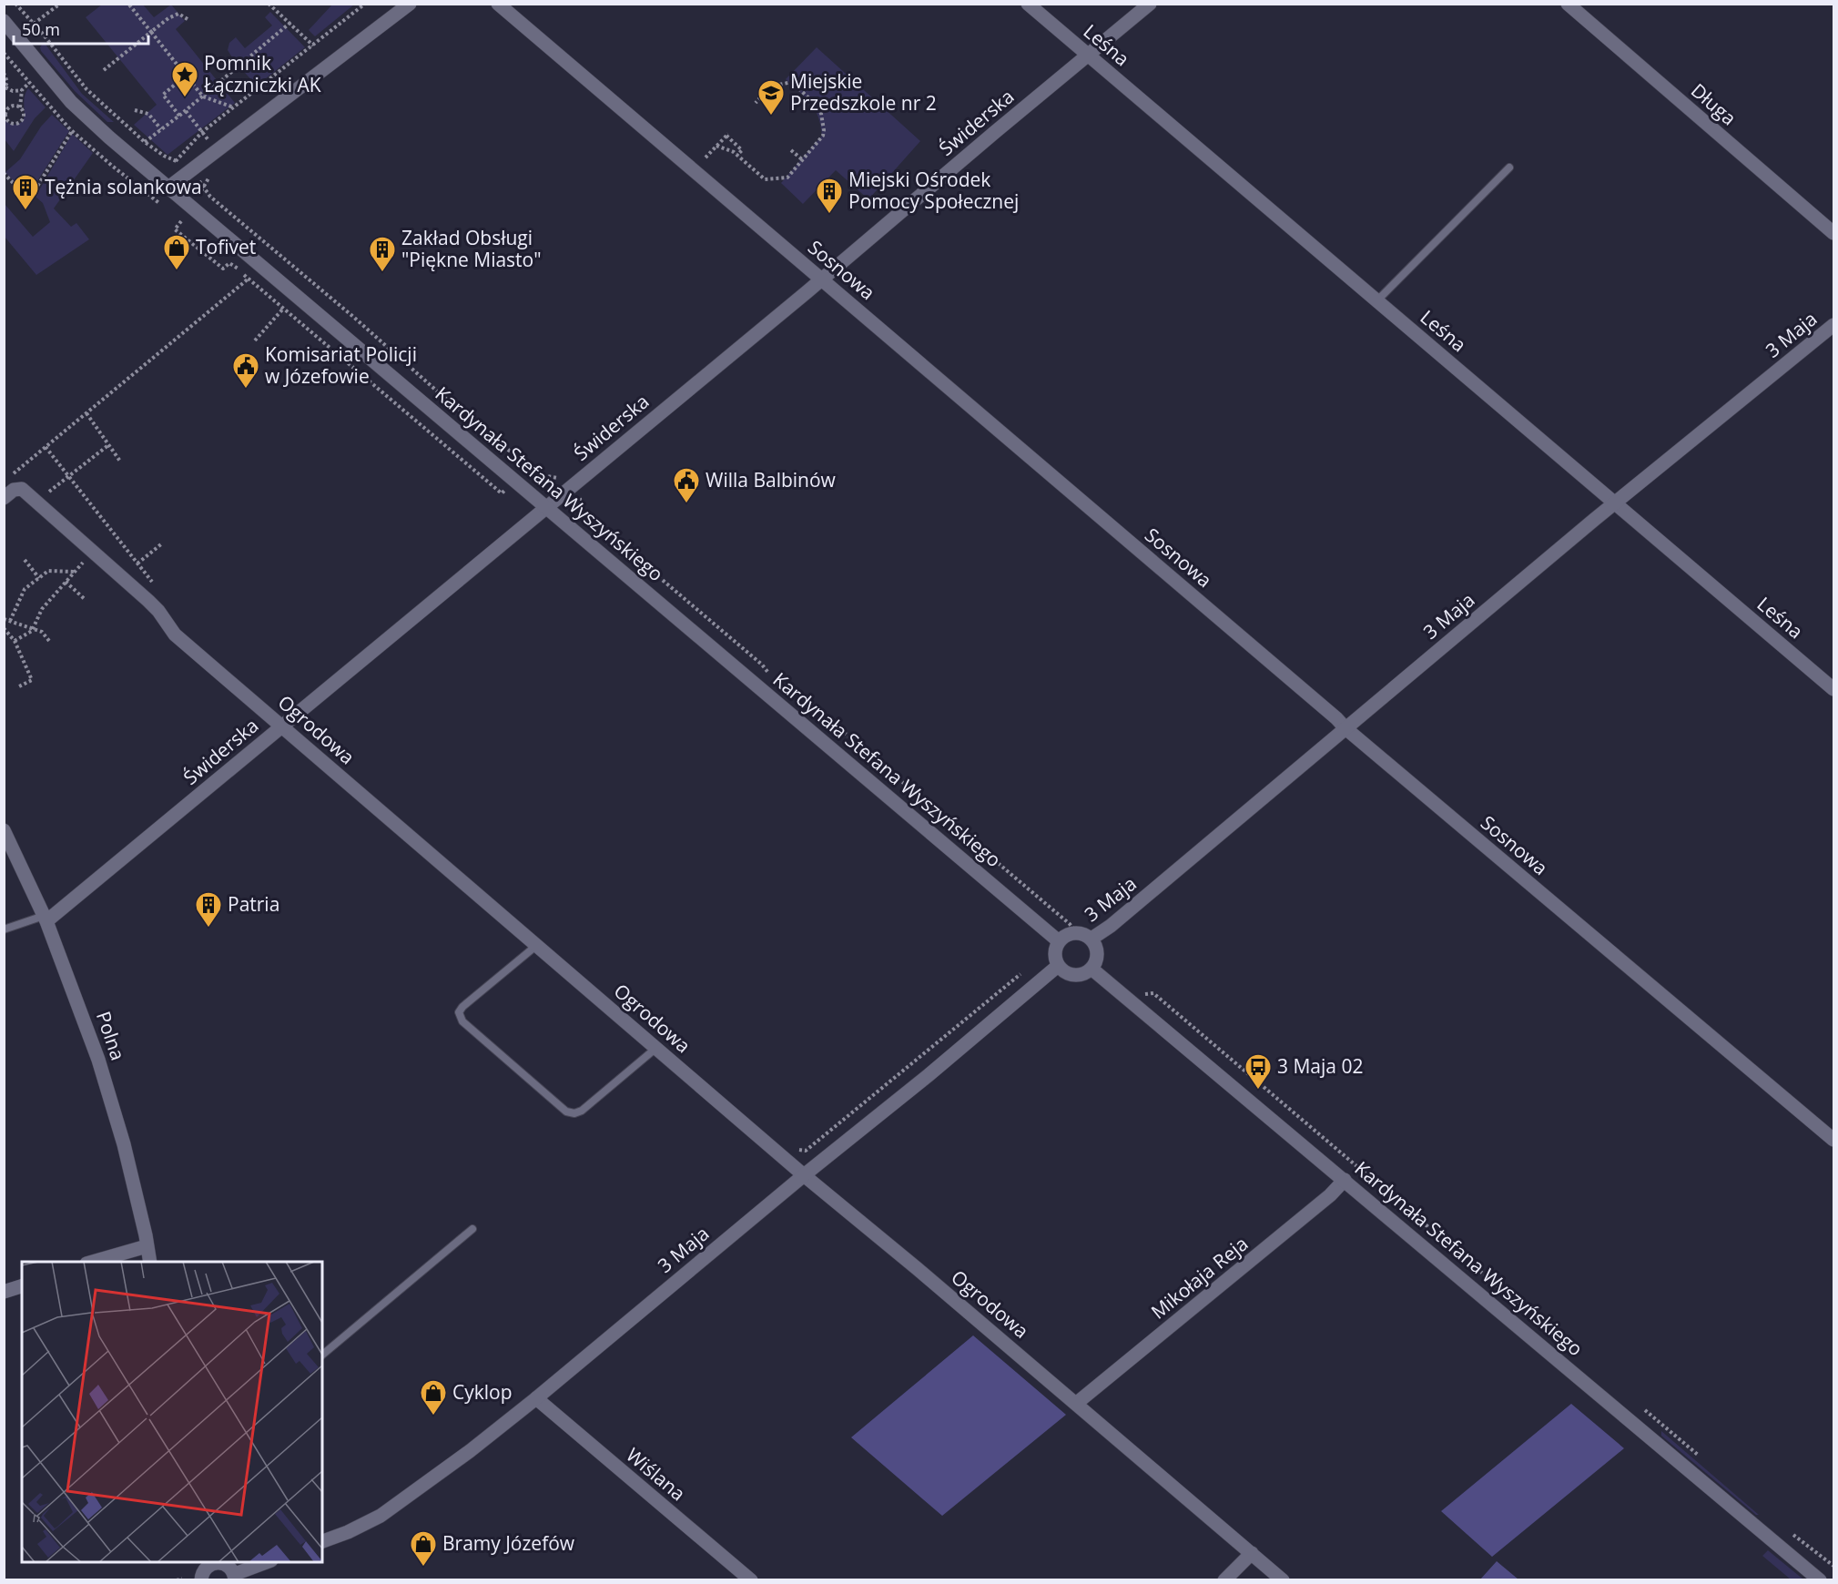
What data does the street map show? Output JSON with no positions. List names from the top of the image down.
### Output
{
  "streets": {
    "street": [
      "Leśna",
      "Długa",
      "Świderska",
      "Sosnowa",
      "3 Maja",
      "Kardynała Stefana Wyszyńskiego",
      "Ogrodowa",
      "Polna",
      "Mikołaja Reja",
      "Wiślana"
    ]
  },
  "crossings": [
    ["Leśna", "Świderska"],
    ["Leśna", "3 Maja"],
    ["Świderska", "Sosnowa"],
    ["Świderska", "Kardynała Stefana Wyszyńskiego"],
    ["Świderska", "Ogrodowa"],
    ["Świderska", "Polna"],
    ["Sosnowa", "3 Maja"],
    ["3 Maja", "Kardynała Stefana Wyszyńskiego"],
    ["3 Maja", "Ogrodowa"],
    ["3 Maja", "Wiślana"],
    ["Kardynała Stefana Wyszyńskiego", "Mikołaja Reja"],
    ["Ogrodowa", "Mikołaja Reja"]
  ],
  "places": {
    "place": ["Pomnik Łączniczki AK"],
    "school or university": ["Miejskie Przedszkole nr 2"],
    "building": [
      "Tężnia solankowa",
      "Miejski Ośrodek Pomocy Społecznej",
      "Zakład Obsługi \"Piękne Miasto\"",
      "Patria"
    ],
    "shop": ["Tofivet", "Cyklop", "Bramy Józefów"],
    "public building": ["Komisariat Policji w Józefowie", "Willa Balbinów"],
    "bus stop": ["3 Maja 02"]
  },
  "scale_bar": "50 m"
}
